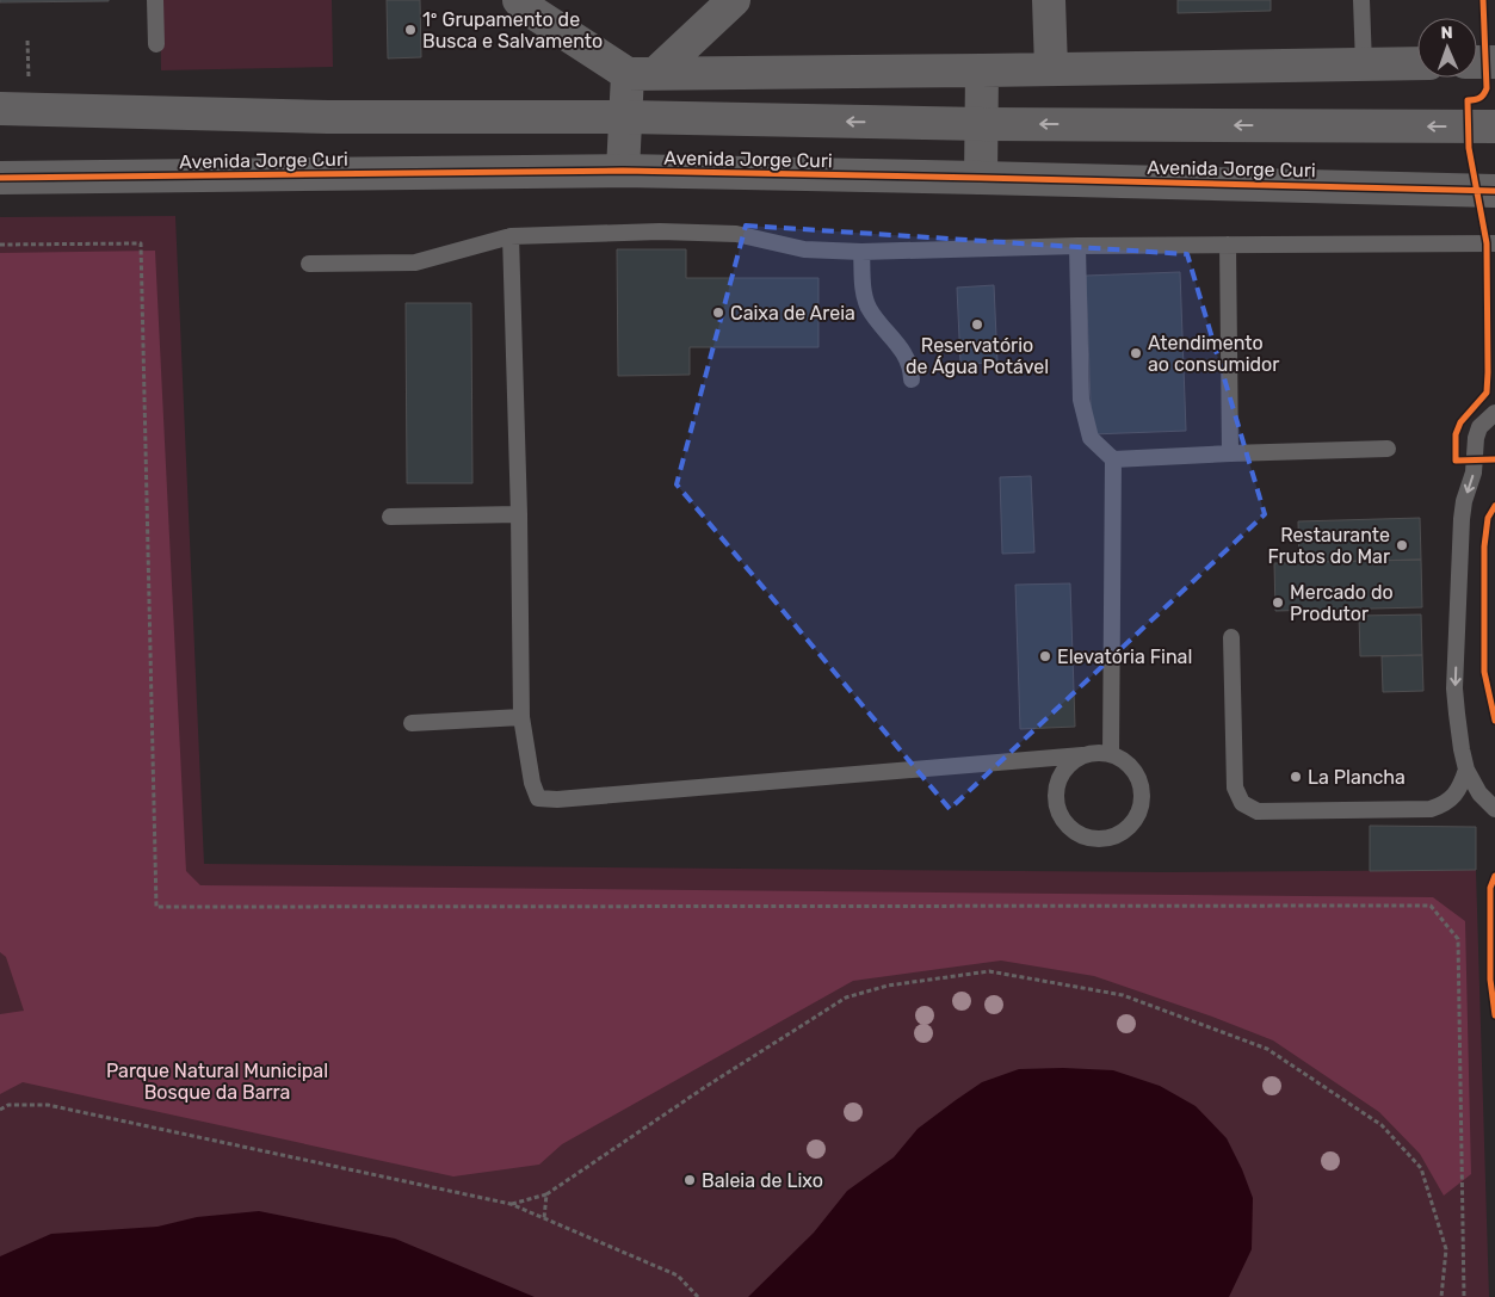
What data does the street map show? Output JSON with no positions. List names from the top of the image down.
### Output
{
  "streets": {
    "street": ["Avenida Jorge Curi"]
  },
  "parks": ["Parque Natural Municipal Bosque da Barra"],
  "places": [
    "1º Grupamento de Busca e Salvamento",
    "Caixa de Areia",
    "Reservatório de Água Potável",
    "Atendimento ao consumidor",
    "Restaurante Frutos do Mar",
    "Mercado do Produtor",
    "Elevatória Final",
    "La Plancha",
    "Baleia de Lixo"
  ],
  "north": "top"
}
